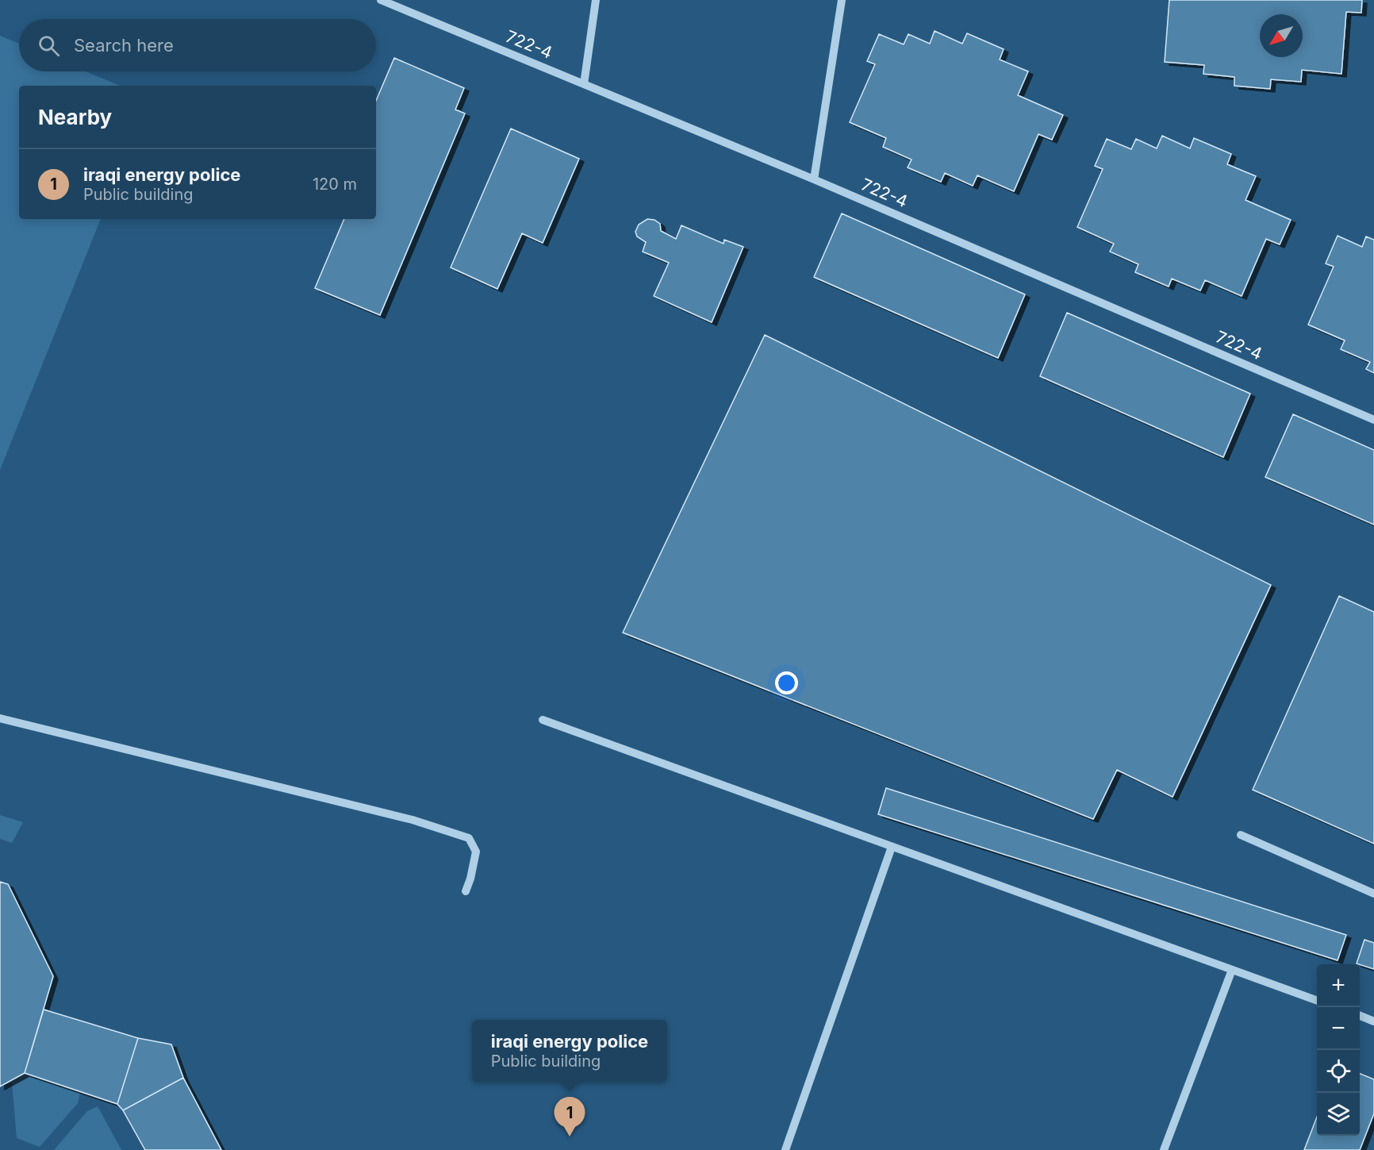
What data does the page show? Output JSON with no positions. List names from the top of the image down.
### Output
{
  "streets": {
    "street": ["722-4"]
  },
  "north": "bottom left",
  "page": {
    "search": "Search here",
    "heading": "Nearby",
    "list": [
      {
        "mark": "1",
        "name": "iraqi energy police",
        "note": "Public building",
        "value": "120 m"
      }
    ],
    "map_buttons": ["+", "−"],
    "popup": ["iraqi energy police", "Public building"],
    "pins": "1"
  }
}
